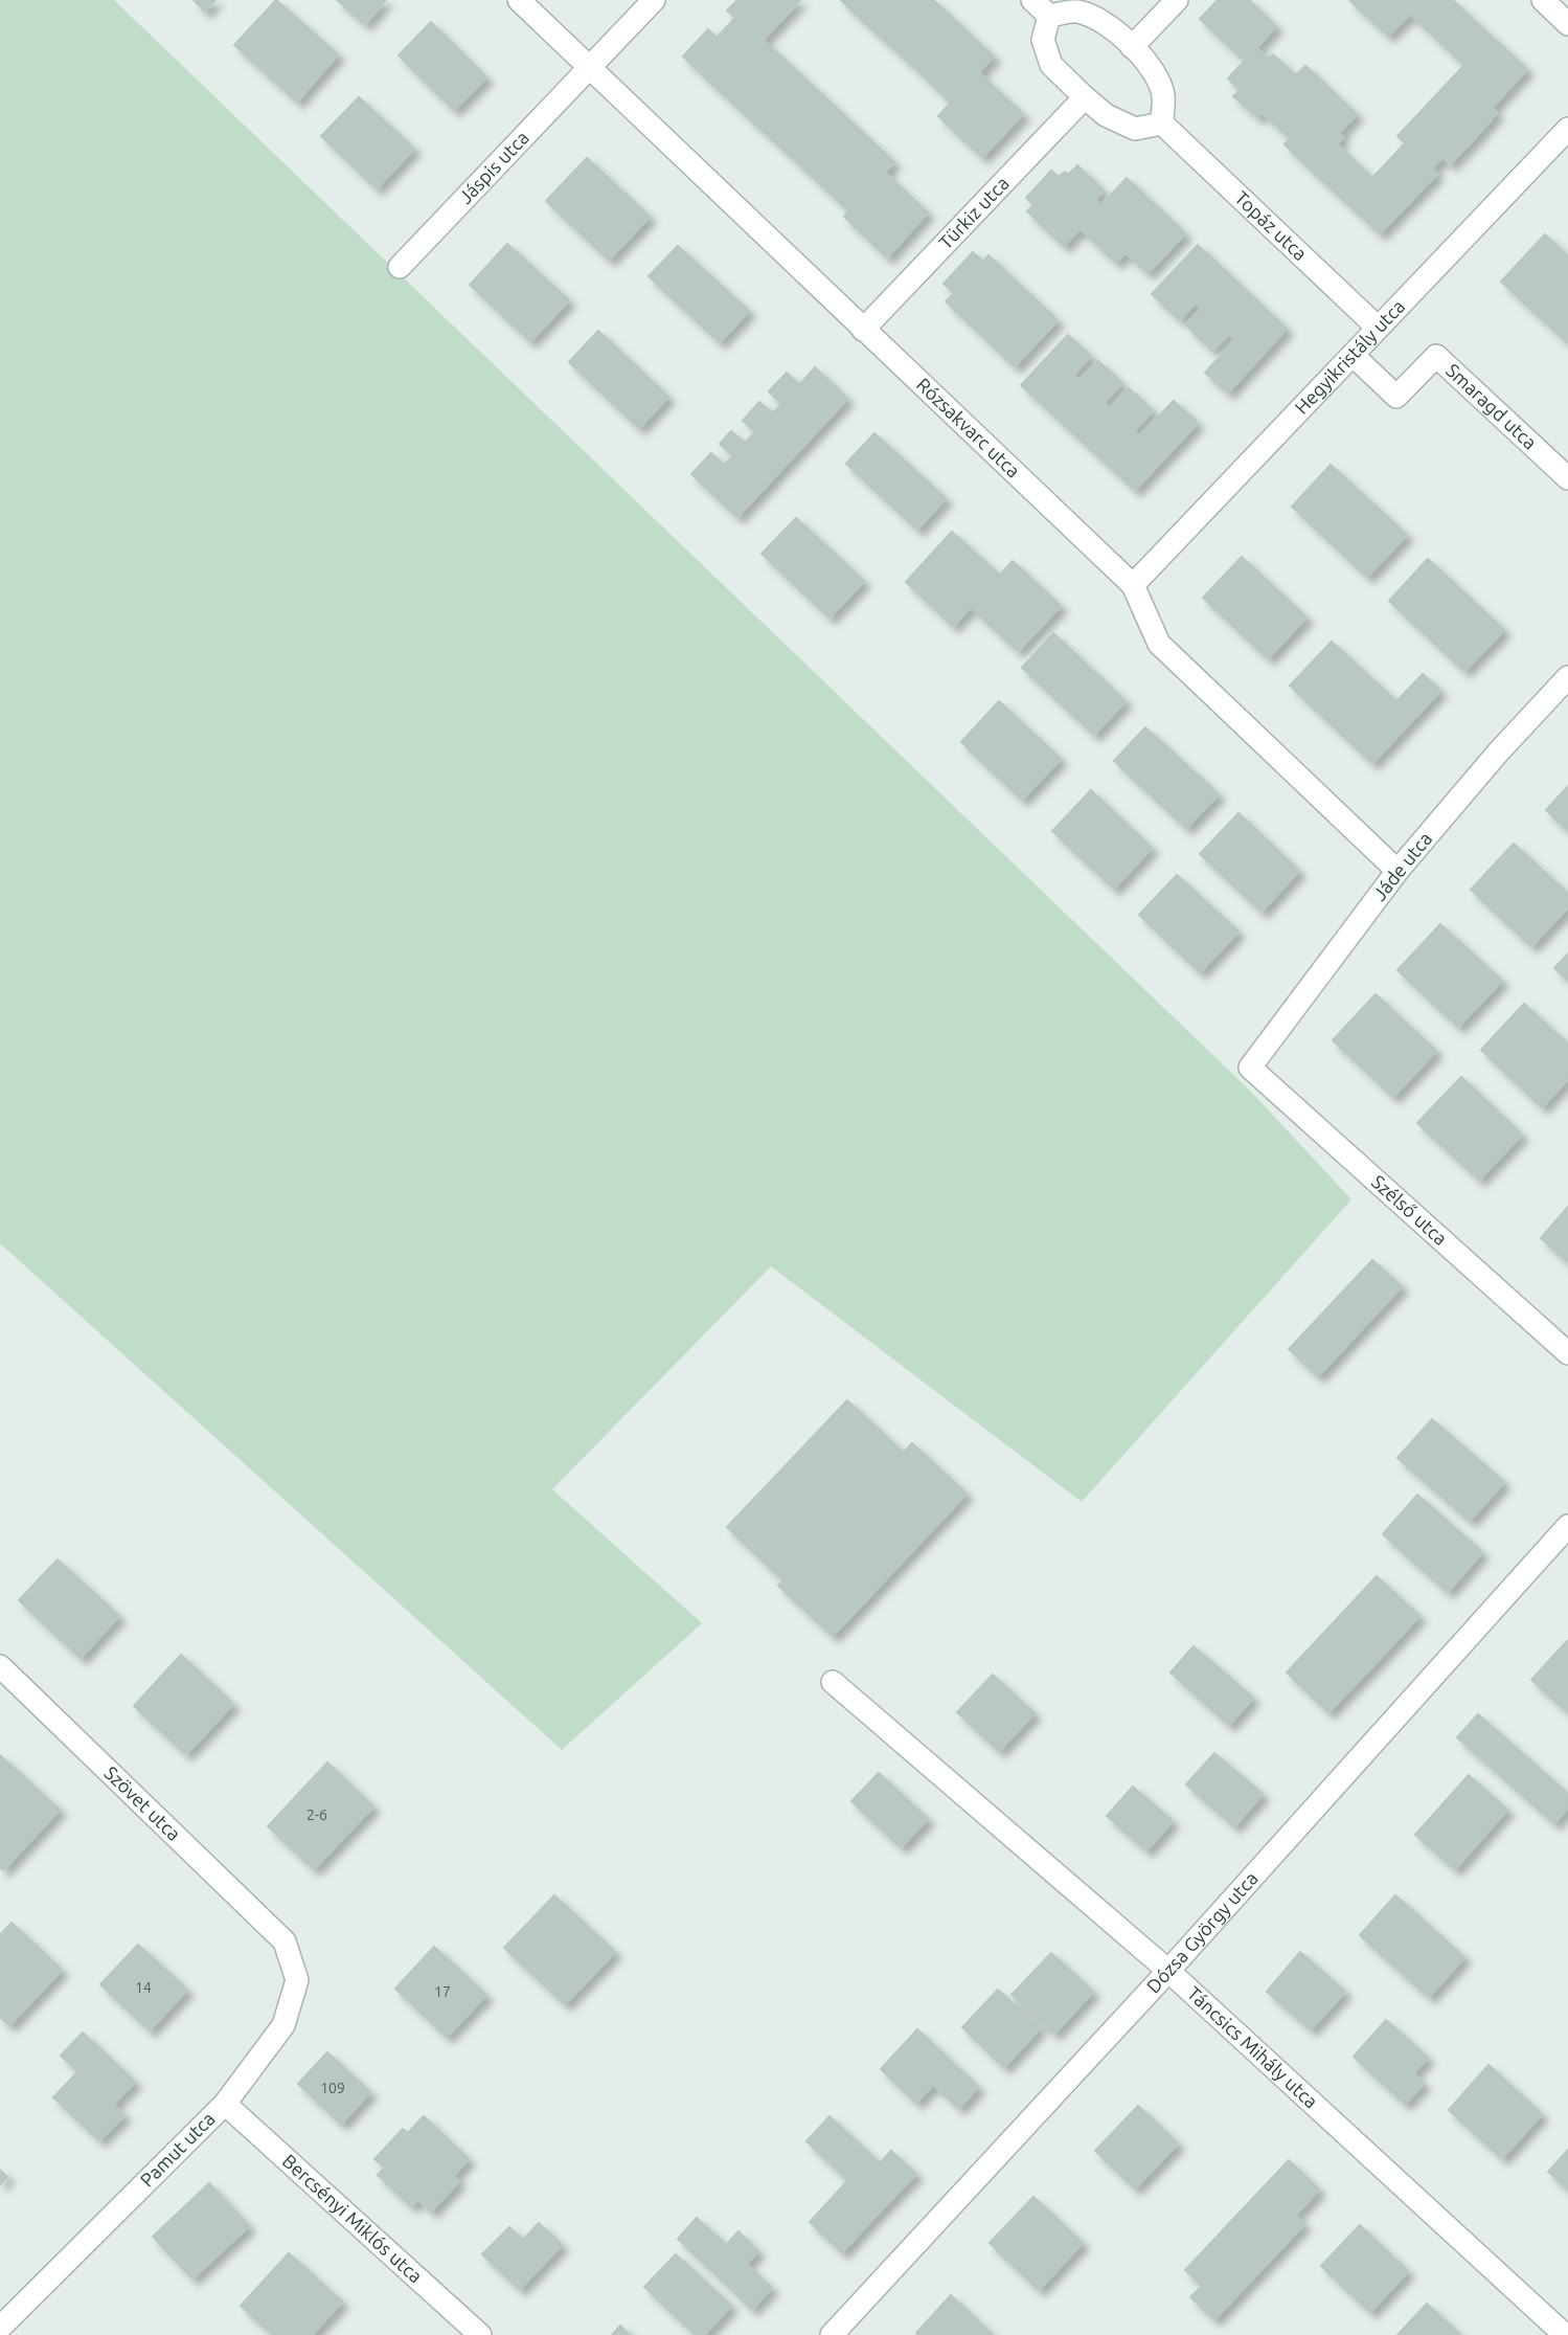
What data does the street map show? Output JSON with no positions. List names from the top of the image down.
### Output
{
  "streets": {
    "street": [
      "Jáspis utca",
      "Türkiz utca",
      "Topáz utca",
      "Hegyikristály utca",
      "Smaragd utca",
      "Rózsakvarc utca",
      "Jáde utca",
      "Szélső utca",
      "Szövet utca",
      "Dózsa György utca",
      "Táncsics Mihály utca",
      "Pamut utca",
      "Bercsényi Miklós utca"
    ]
  },
  "crossings": [
    ["Jáspis utca", "Rózsakvarc utca"],
    ["Türkiz utca", "Rózsakvarc utca"],
    ["Topáz utca", "Hegyikristály utca"],
    ["Hegyikristály utca", "Smaragd utca"],
    ["Hegyikristály utca", "Rózsakvarc utca"],
    ["Rózsakvarc utca", "Jáde utca"],
    ["Jáde utca", "Szélső utca"],
    ["Szövet utca", "Pamut utca"],
    ["Dózsa György utca", "Táncsics Mihály utca"],
    ["Pamut utca", "Bercsényi Miklós utca"]
  ],
  "house_numbers": [
    "2-6",
    "14",
    "17",
    "109"
  ]
}
